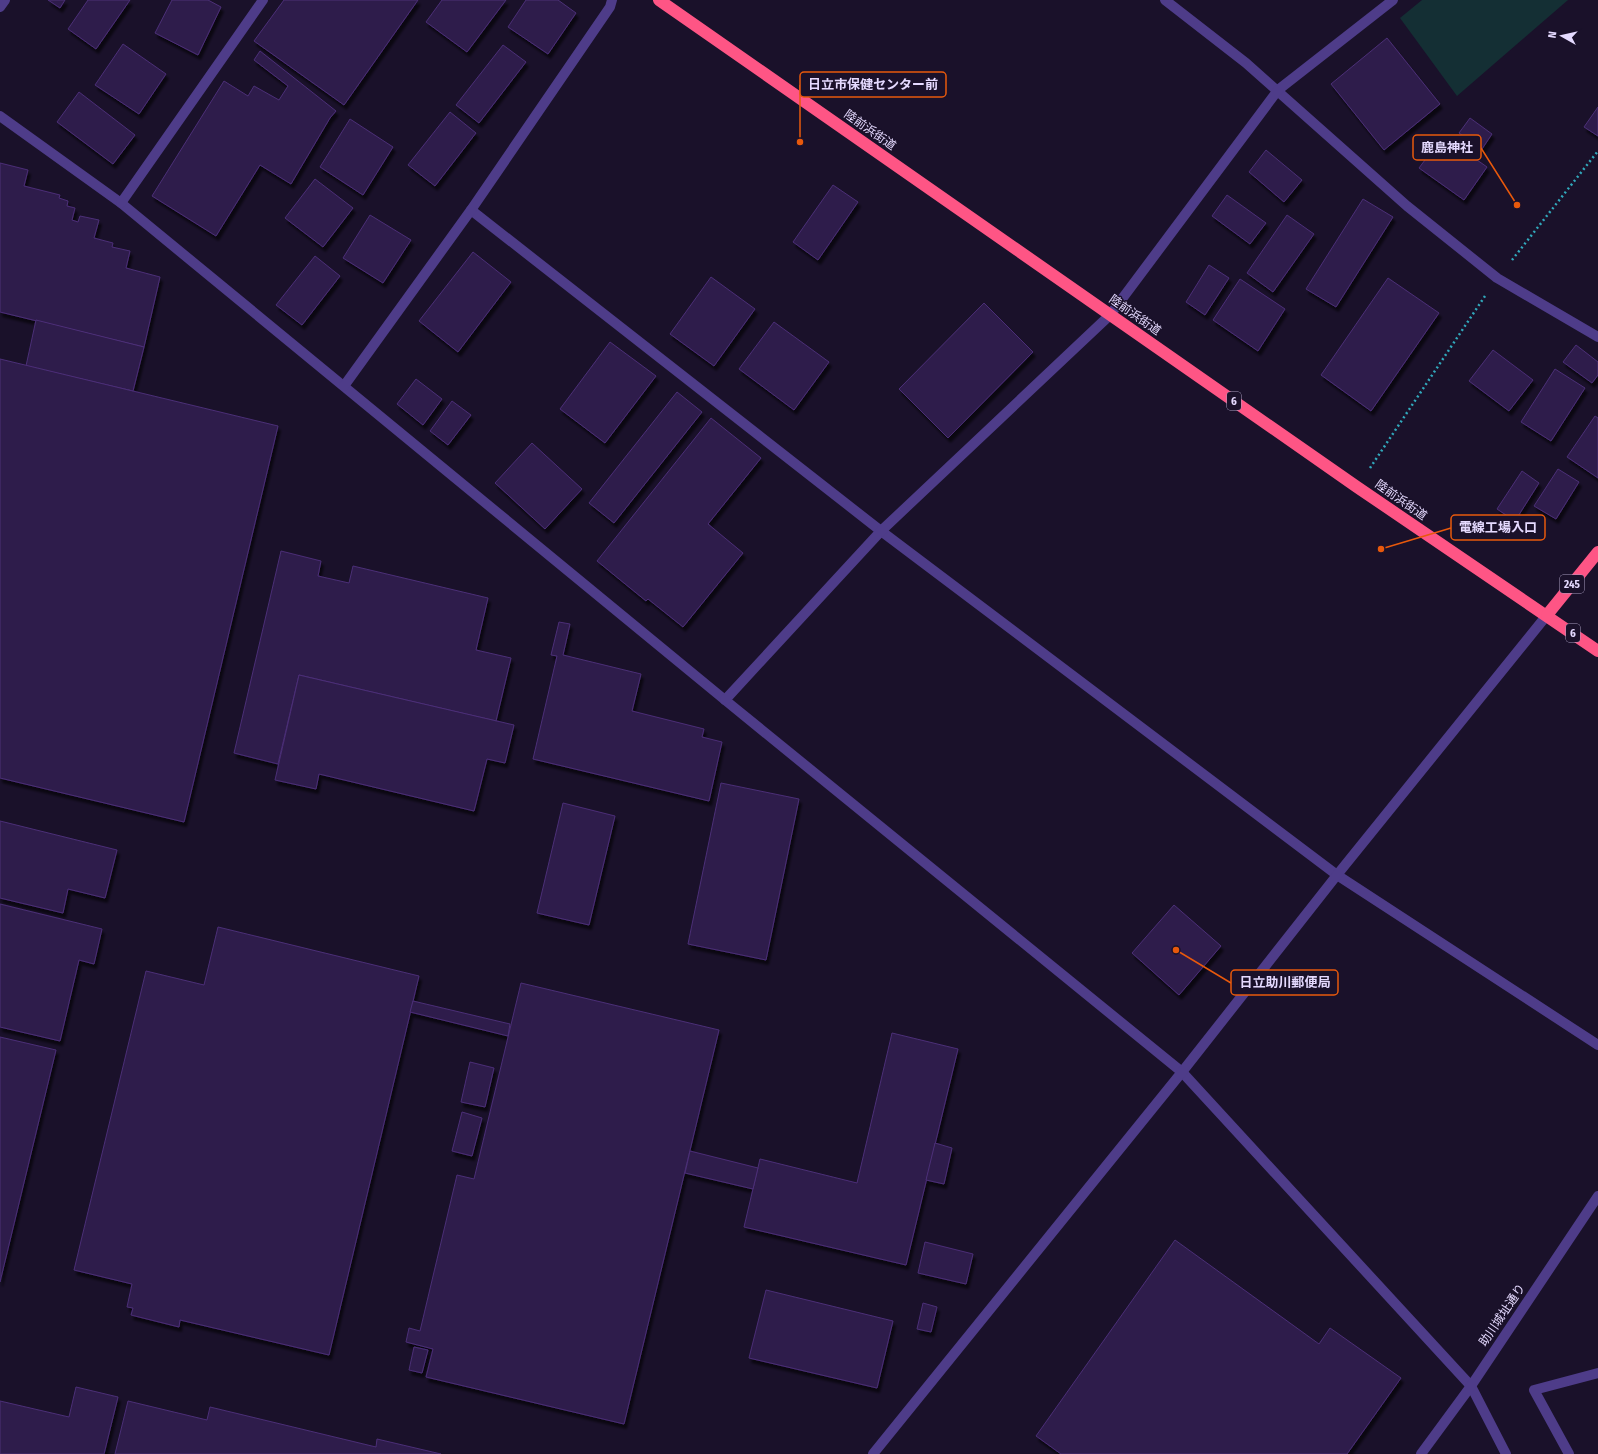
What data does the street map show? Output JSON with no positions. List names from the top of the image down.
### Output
{
  "streets": {
    "highway": ["陸前浜街道", "6", "245"],
    "street": ["助川城址通り"]
  },
  "crossings": [
    ["陸前浜街道", "245"]
  ],
  "places": [
    "日立市保健センター前",
    "鹿島神社",
    "電線工場入口",
    "日立助川郵便局"
  ],
  "north": "left"
}
